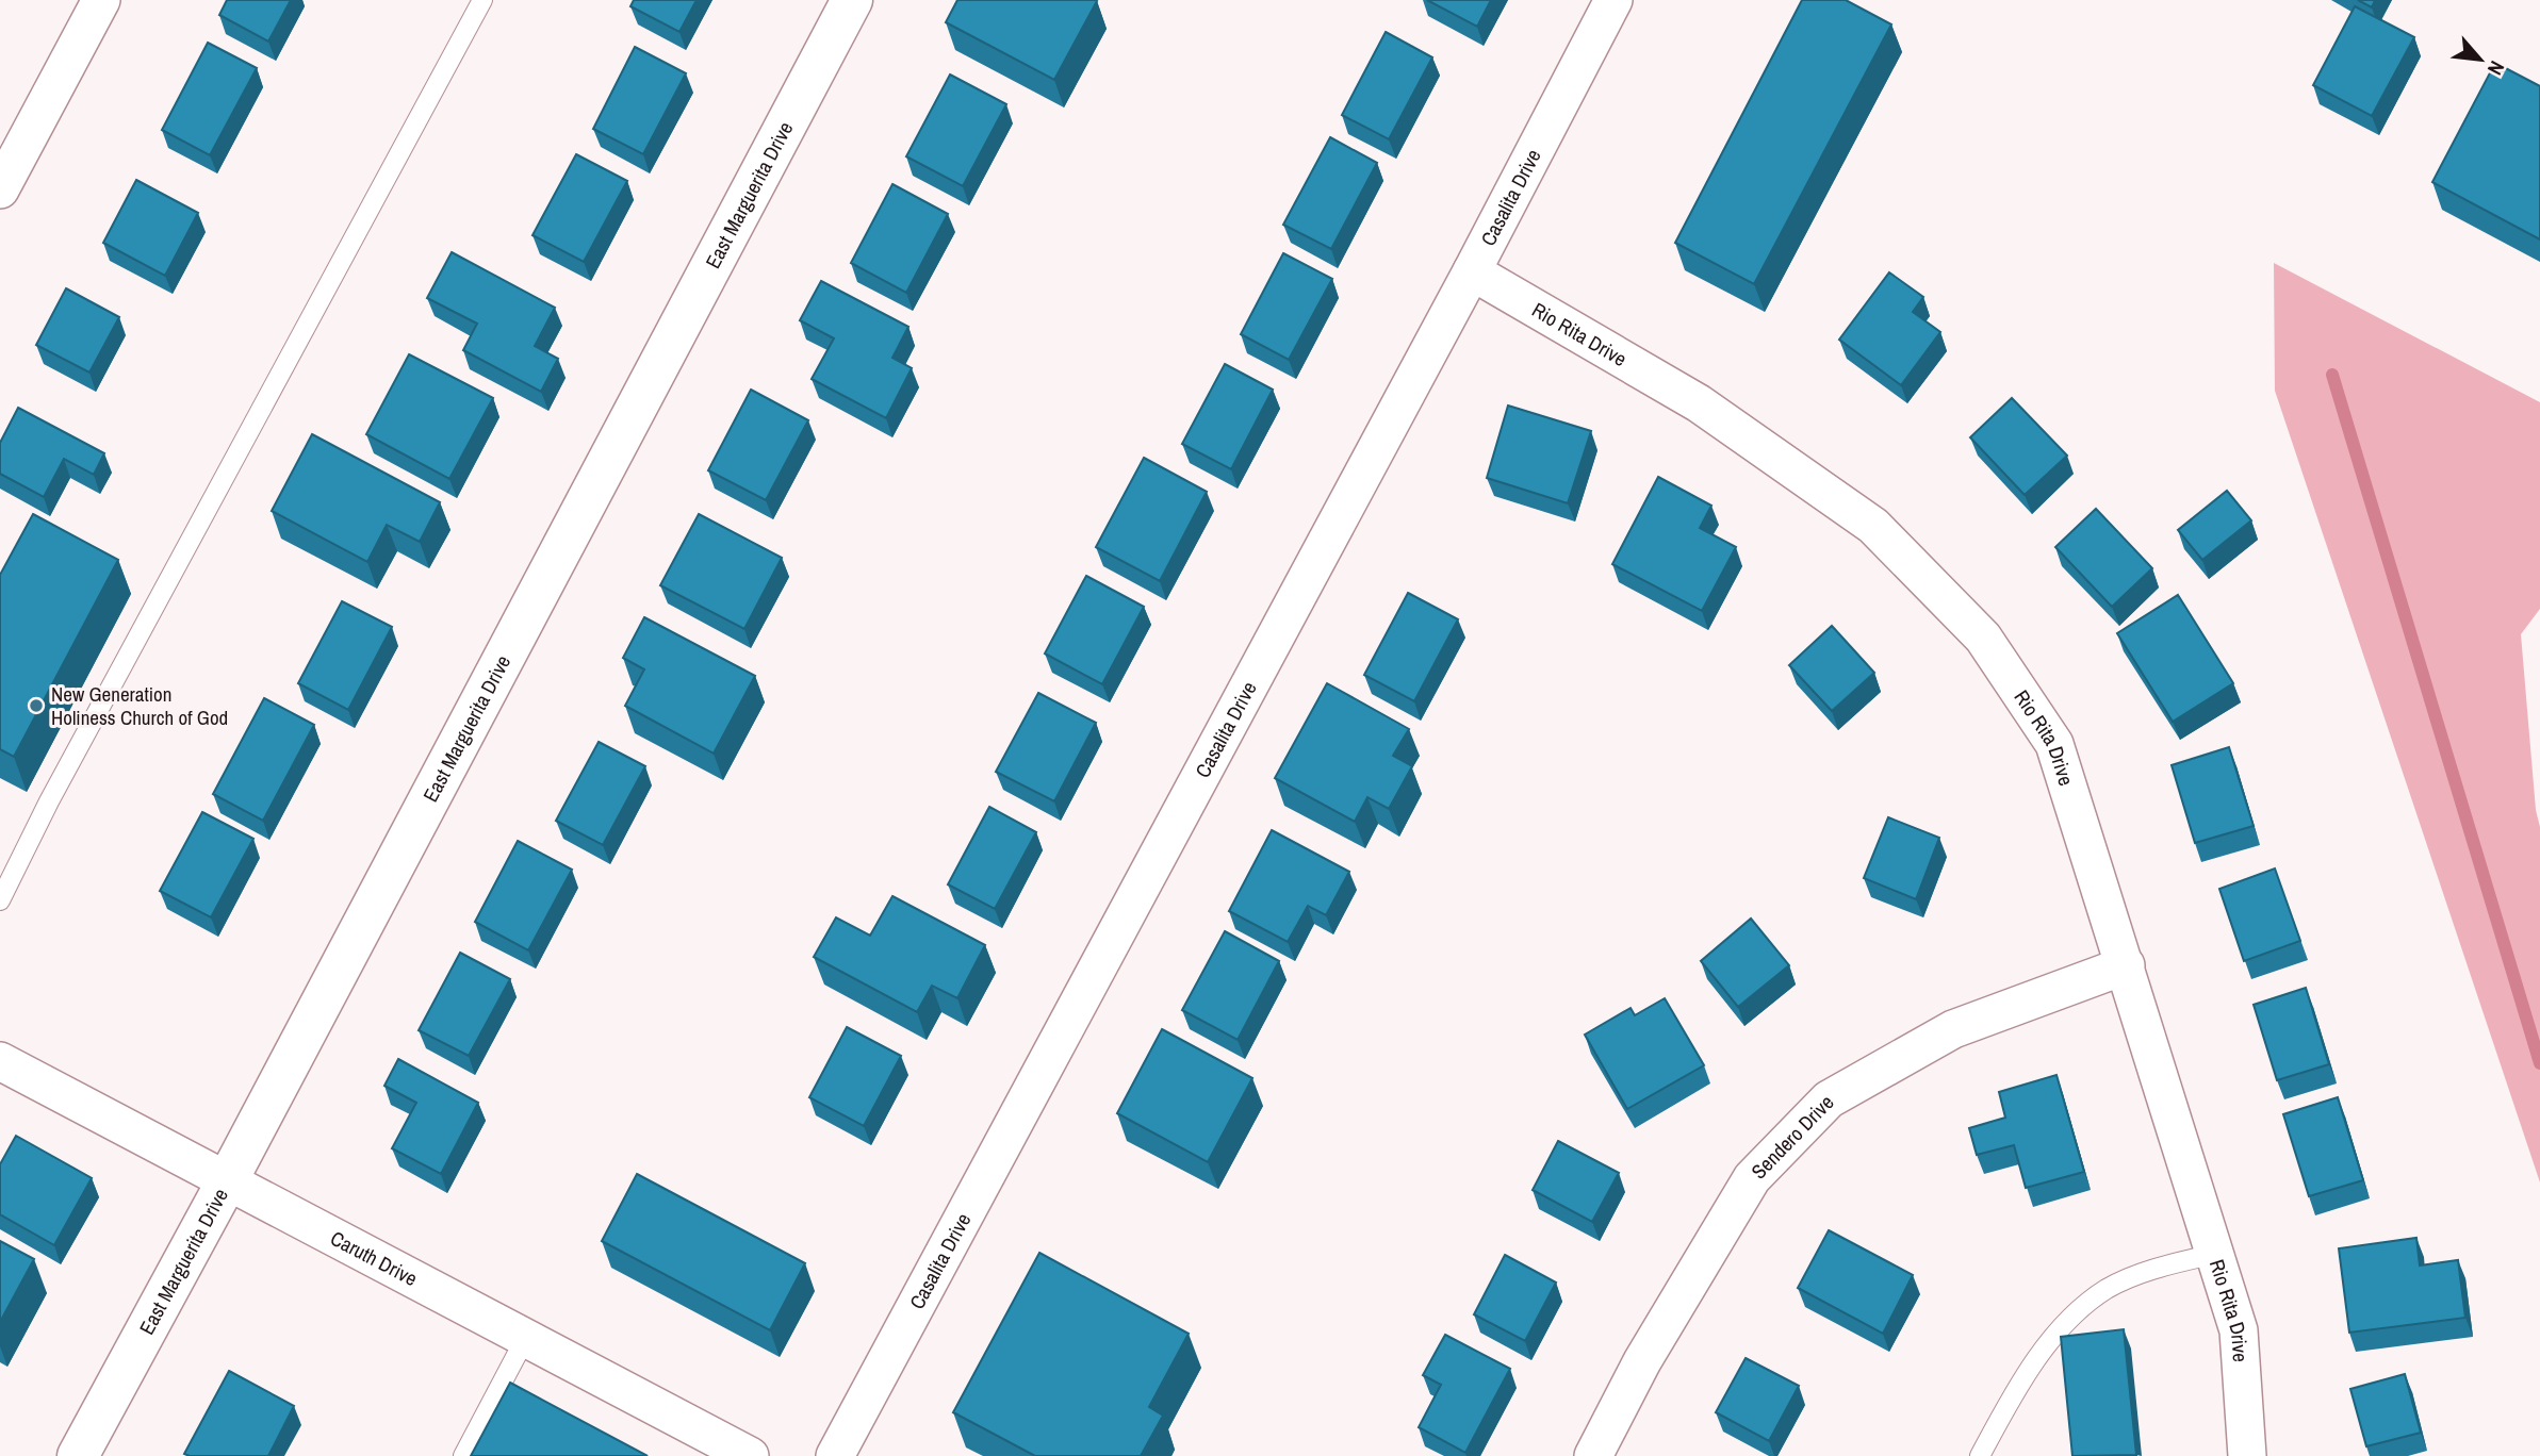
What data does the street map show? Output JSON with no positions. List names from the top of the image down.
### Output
{
  "streets": {
    "street": [
      "East Marguerita Drive",
      "Casalita Drive",
      "Rio Rita Drive",
      "Sendero Drive",
      "Caruth Drive"
    ]
  },
  "crossings": [
    ["East Marguerita Drive", "Caruth Drive"],
    ["Casalita Drive", "Rio Rita Drive"],
    ["Rio Rita Drive", "Sendero Drive"]
  ],
  "places": ["New Generation Holiness Church of God"],
  "north": "bottom right"
}
